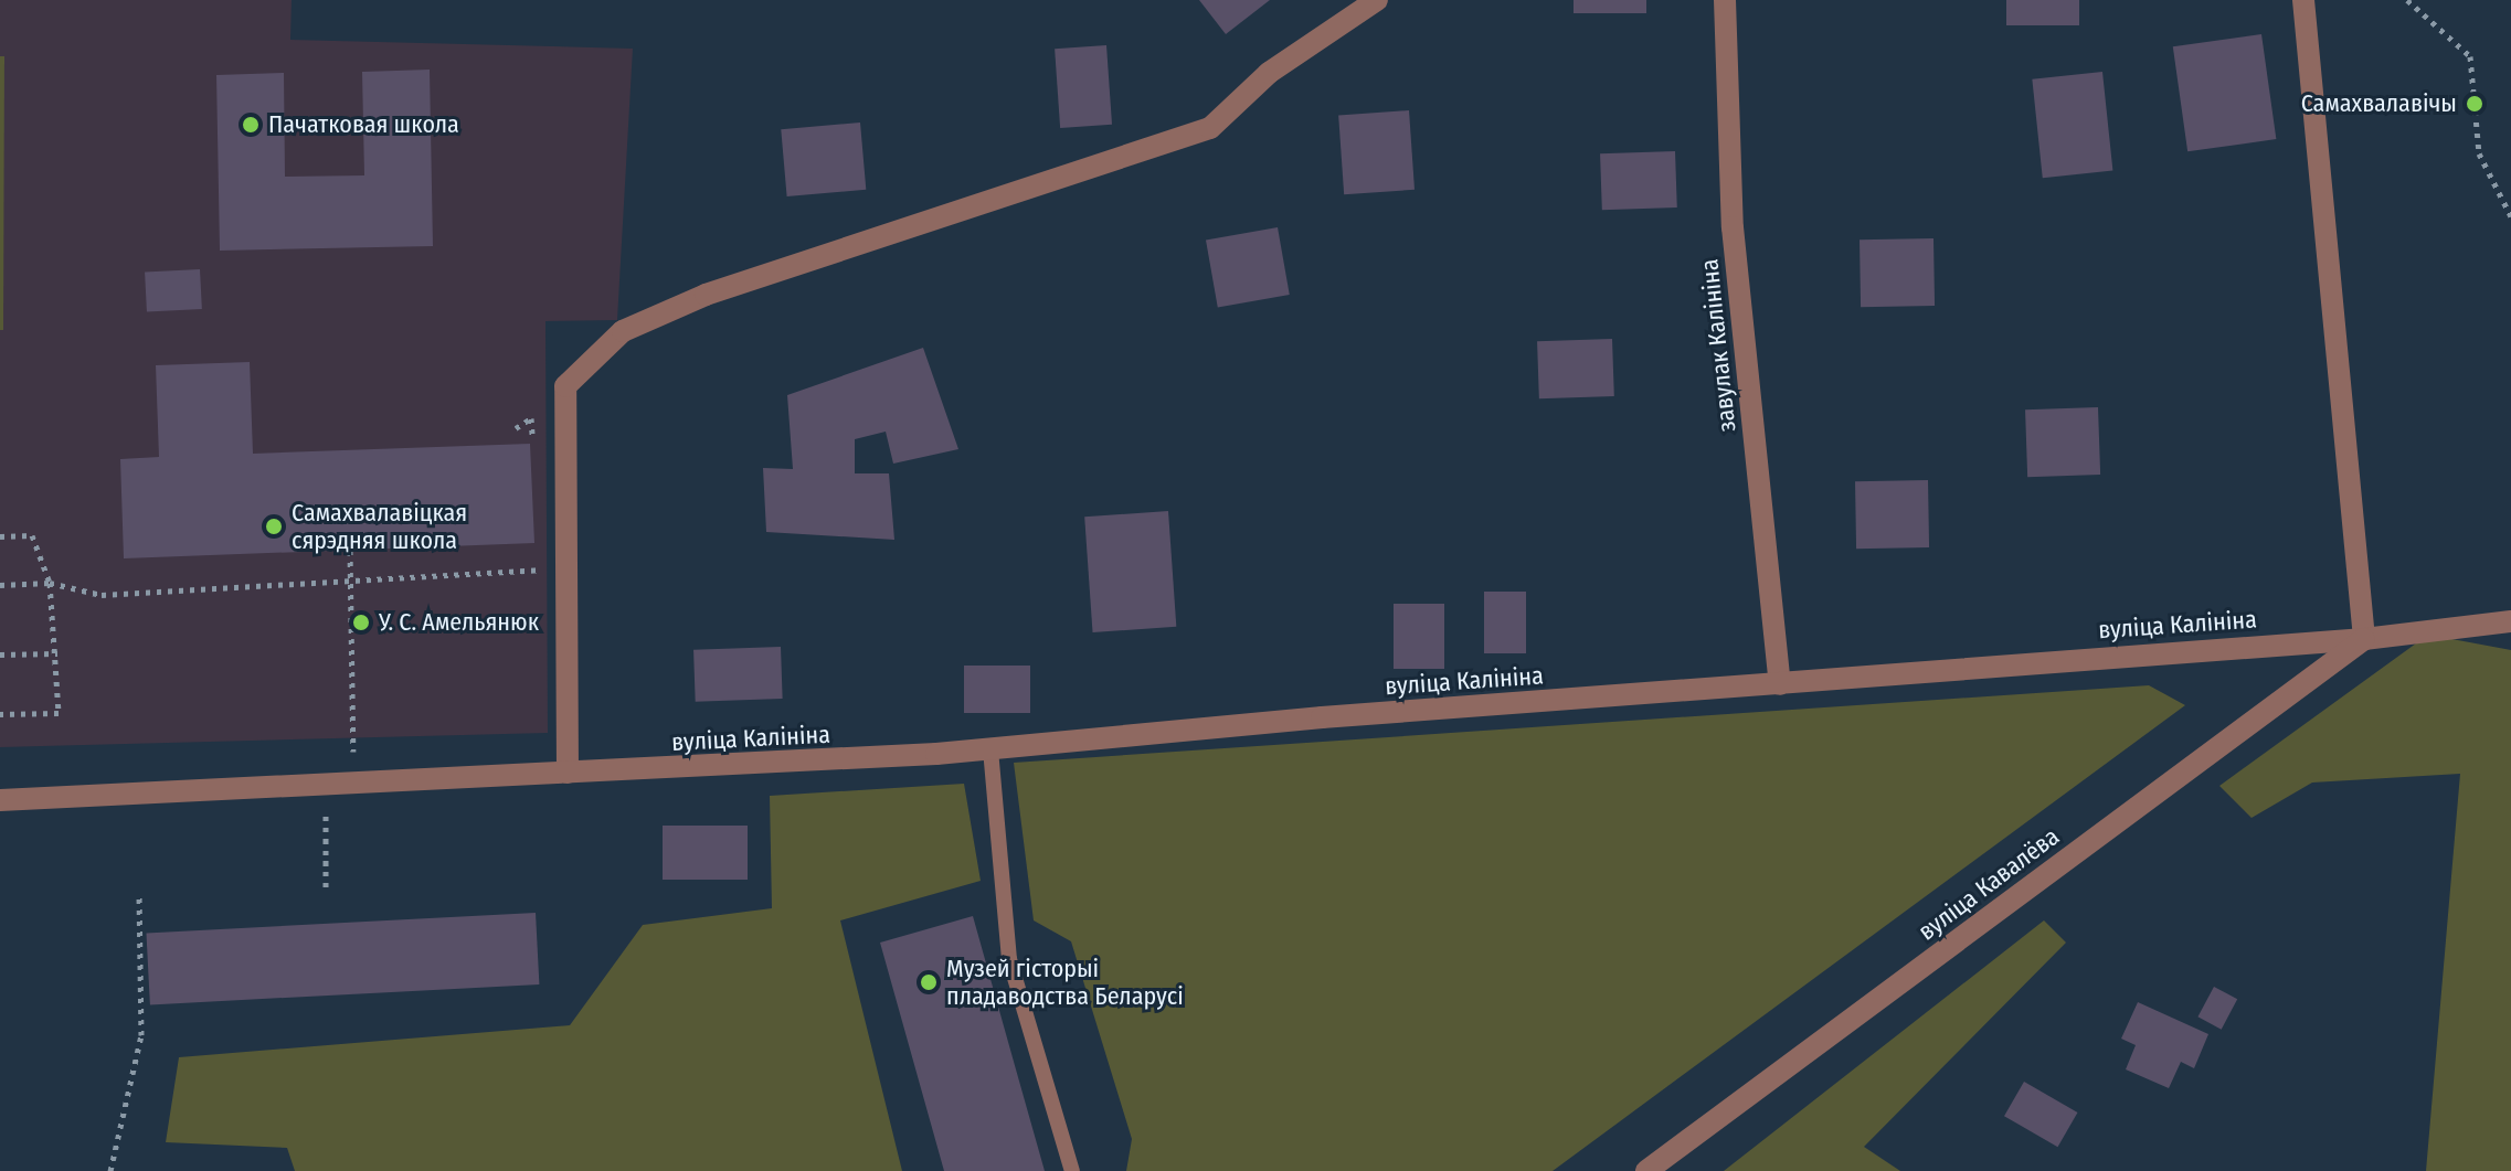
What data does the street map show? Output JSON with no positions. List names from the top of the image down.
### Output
{
  "streets": {
    "street": ["завулак Калініна", "вуліца Калініна", "вуліца Кавалёва"]
  },
  "crossings": [
    ["завулак Калініна", "вуліца Калініна"],
    ["вуліца Калініна", "вуліца Кавалёва"]
  ],
  "places": [
    "Самахвалавічы",
    "Пачатковая школа",
    "Самахвалавіцкая сярэдняя школа",
    "У. С. Амельянюк",
    "Музей гісторыі пладаводства Беларусі"
  ]
}
